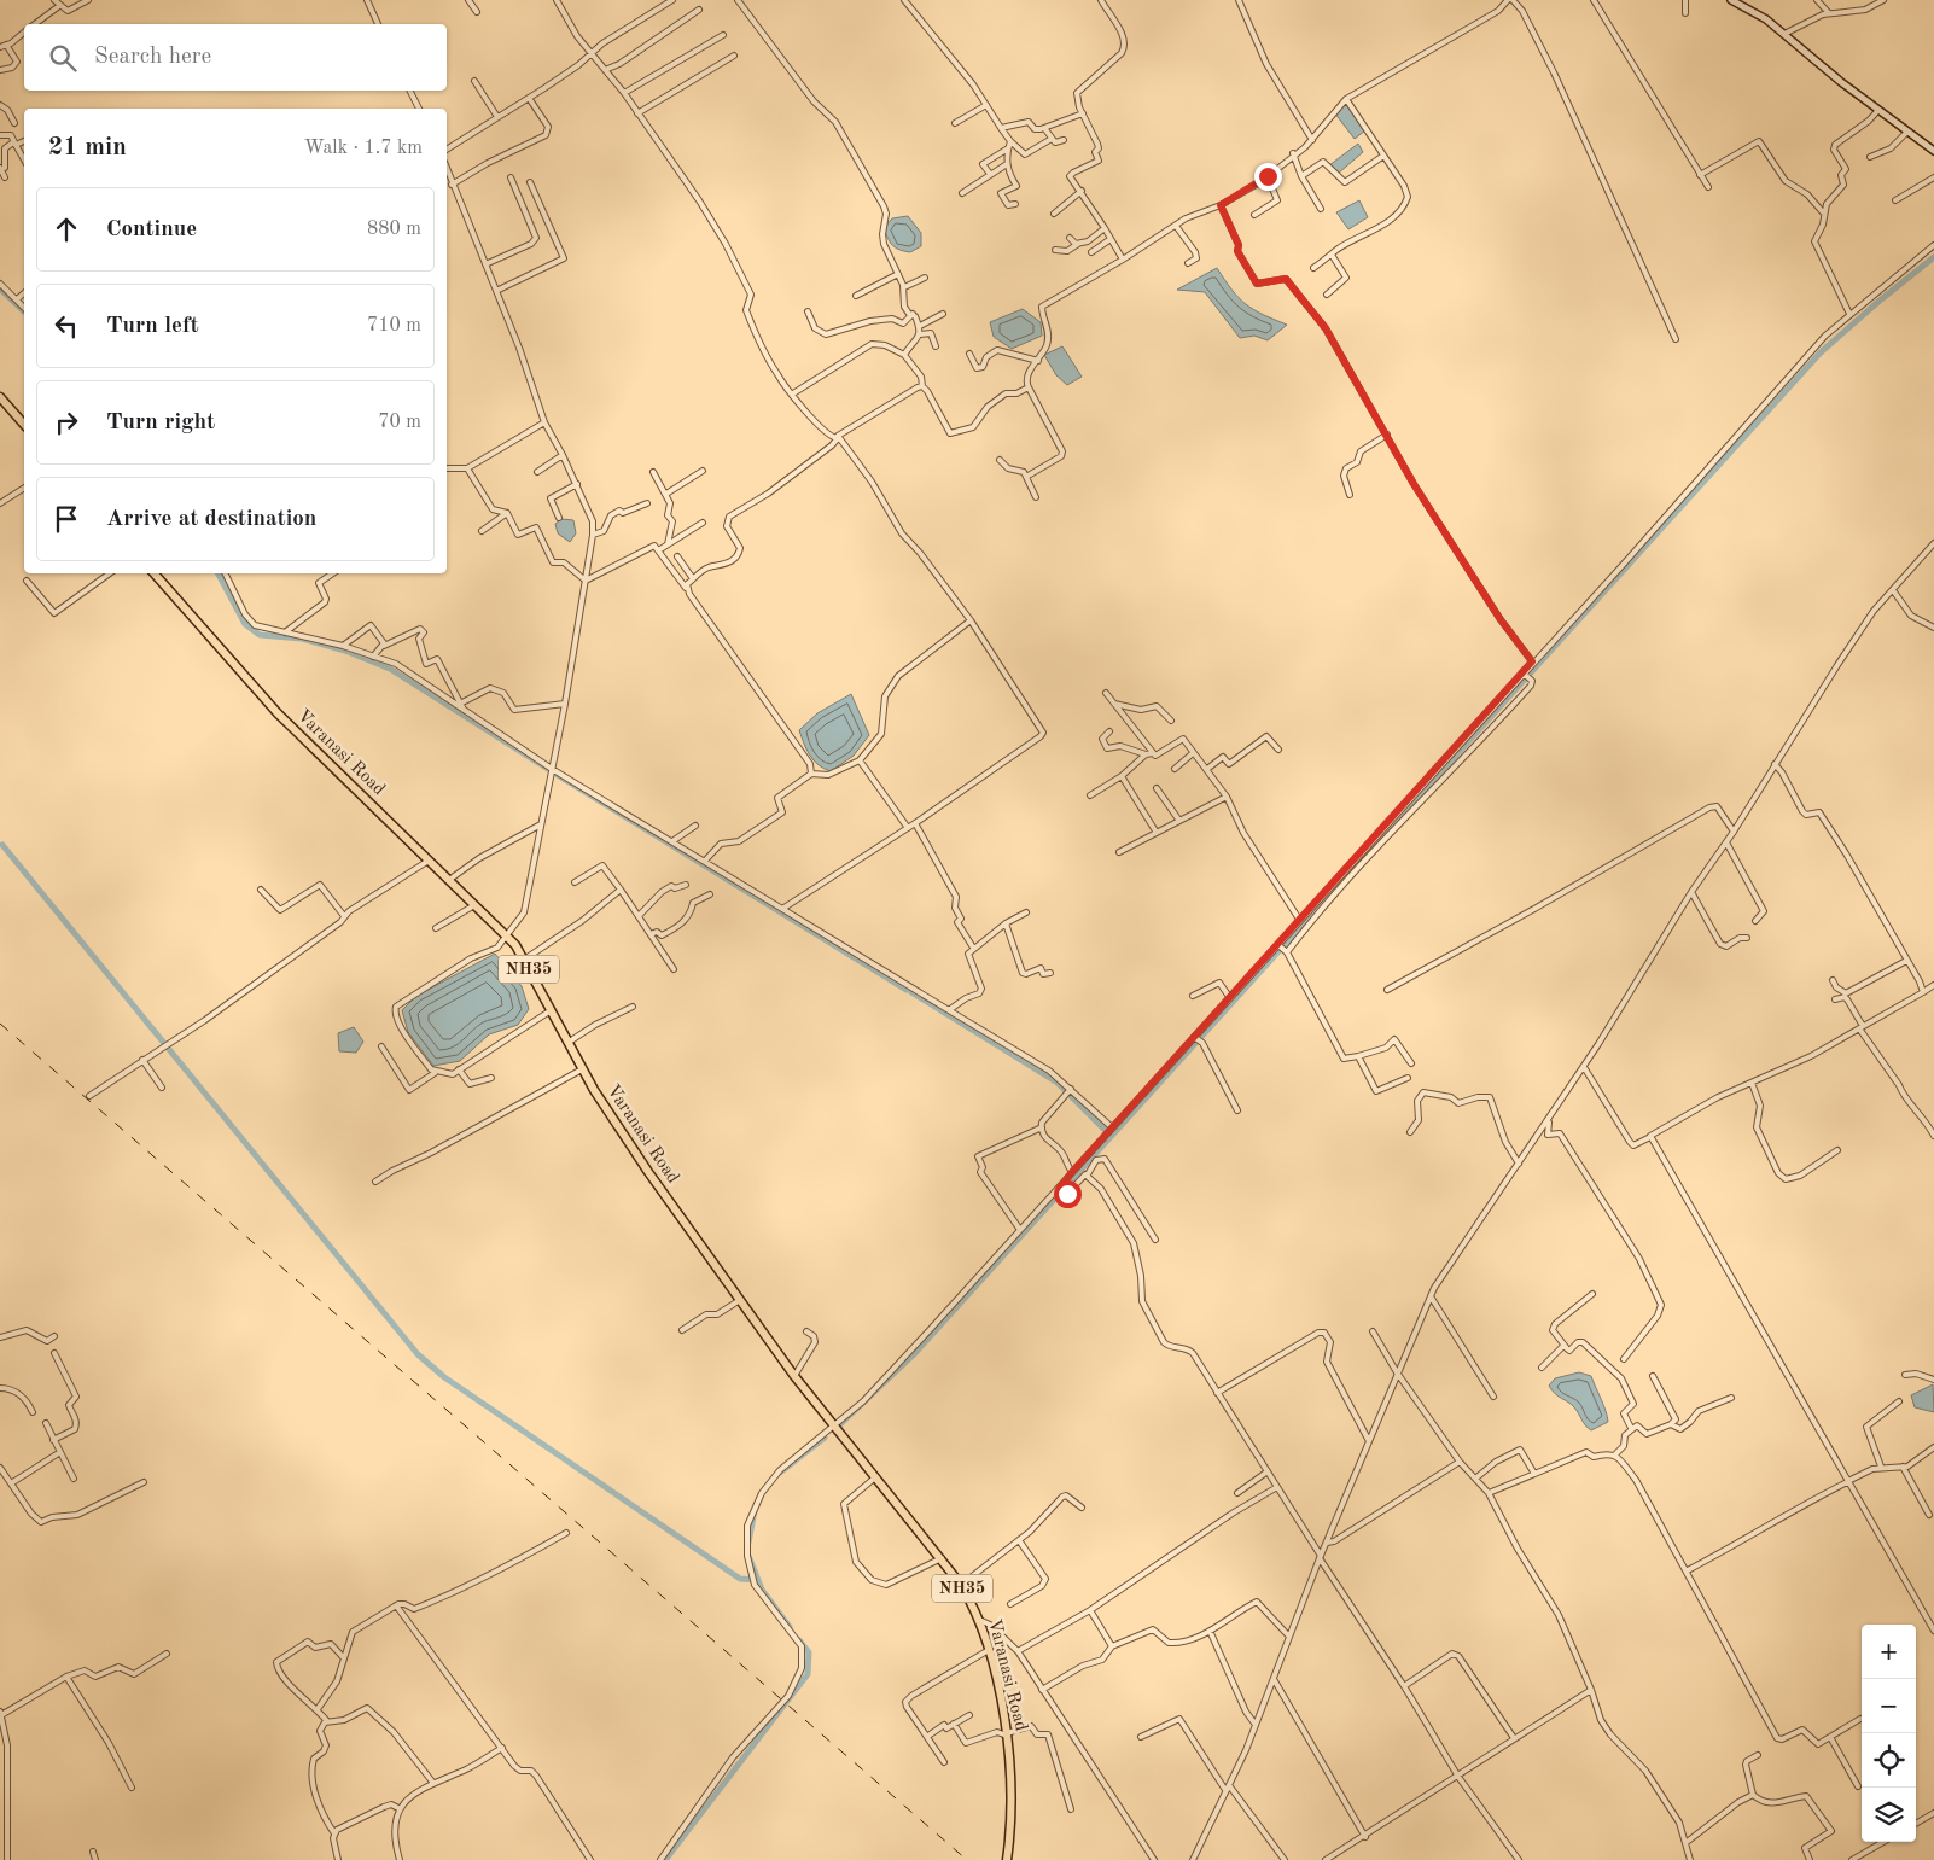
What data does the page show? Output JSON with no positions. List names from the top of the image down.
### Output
{
  "streets": {
    "highway": ["Varanasi Road", "NH35"]
  },
  "page": {
    "search": "Search here",
    "heading": ["21 min", "Walk · 1.7 km"],
    "list": [
      ["Continue", "880 m"],
      ["Turn left", "710 m"],
      ["Turn right", "70 m"],
      "Arrive at destination"
    ],
    "map_buttons": ["+", "−"]
  }
}
